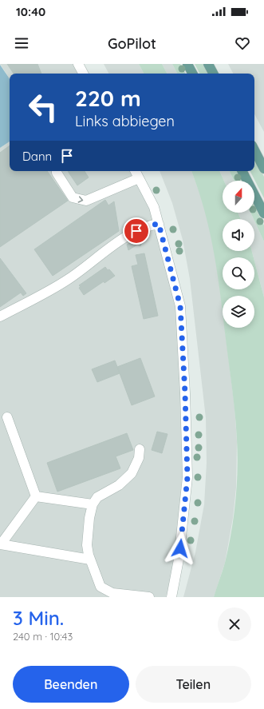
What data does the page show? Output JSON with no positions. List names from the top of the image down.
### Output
{
  "north": "top",
  "page": {
    "status": "10:40",
    "header": "GoPilot",
    "turn": ["220 m", "Links abbiegen"],
    "then": "Dann",
    "heading": ["3 Min.", "240 m · 10:43"],
    "buttons": ["Beenden", "Teilen"]
  }
}
